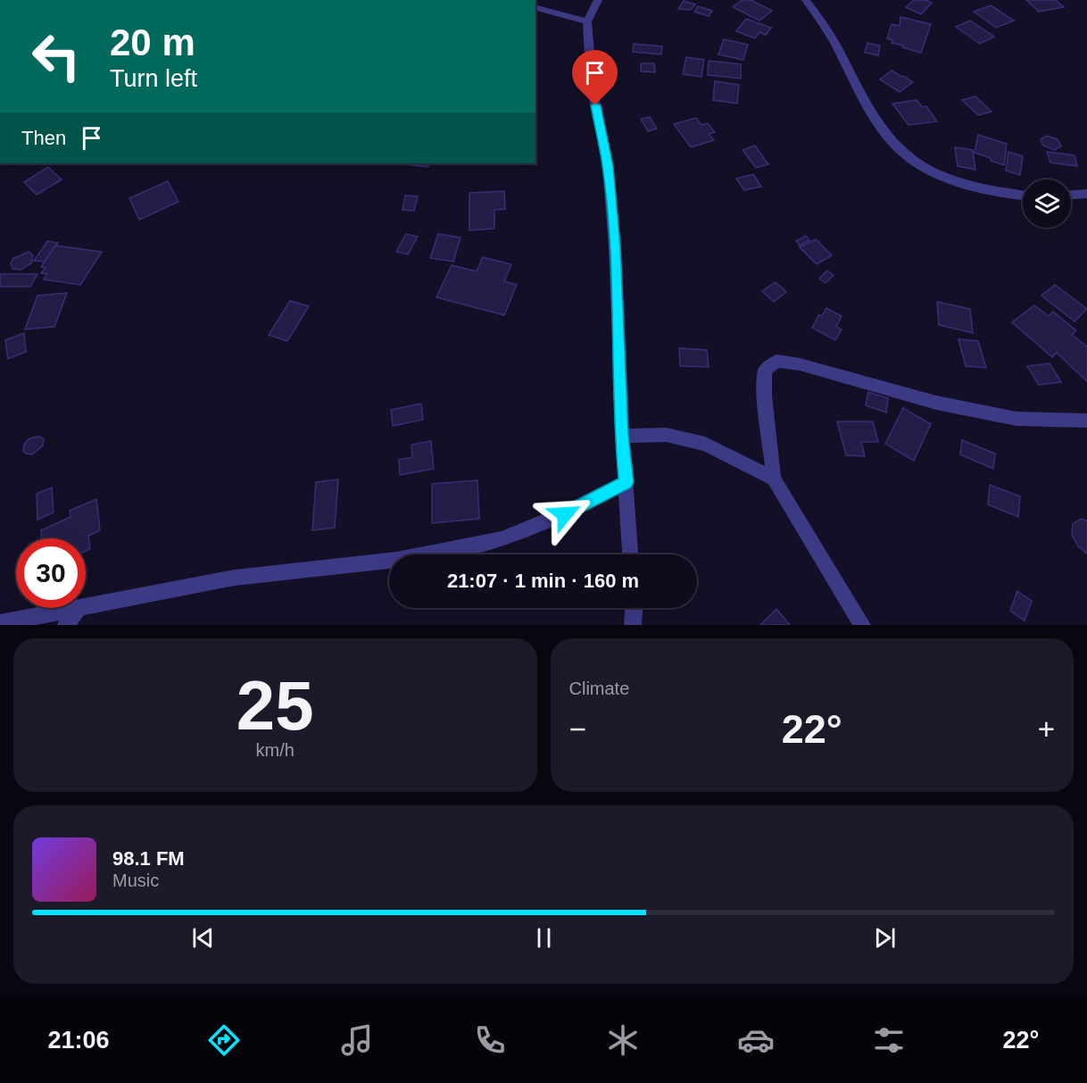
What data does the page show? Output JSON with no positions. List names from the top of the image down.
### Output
{
  "page": {
    "turn": ["20 m", "Turn left"],
    "then": "Then",
    "limit": "30",
    "trip": "21:07 · 1 min · 160 m",
    "tile": [
      ["25", "km/h"],
      "Climate"
    ],
    "heat": ["−", "22°", "+"],
    "song": ["98.1 FM", "Music"],
    "tabs": ["21:06", "22°"]
  }
}
